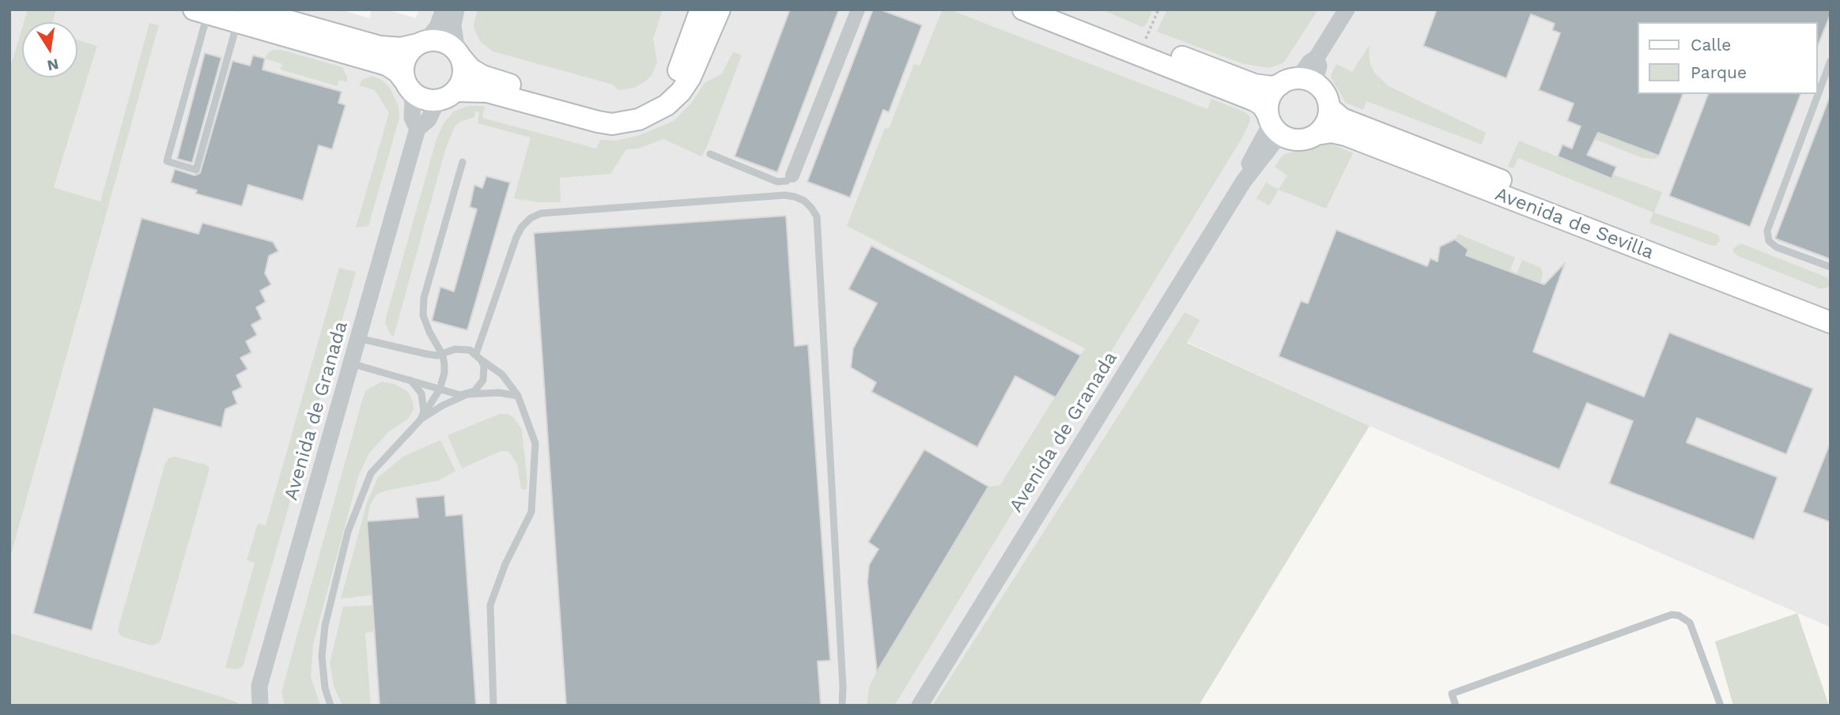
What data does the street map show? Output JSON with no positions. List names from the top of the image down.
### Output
{
  "streets": {
    "main road": ["Avenida de Sevilla"],
    "street": ["Avenida de Granada"]
  },
  "crossings": [
    ["Avenida de Sevilla", "Avenida de Granada"]
  ],
  "legend": ["Calle", "Parque"],
  "north": "bottom"
}
